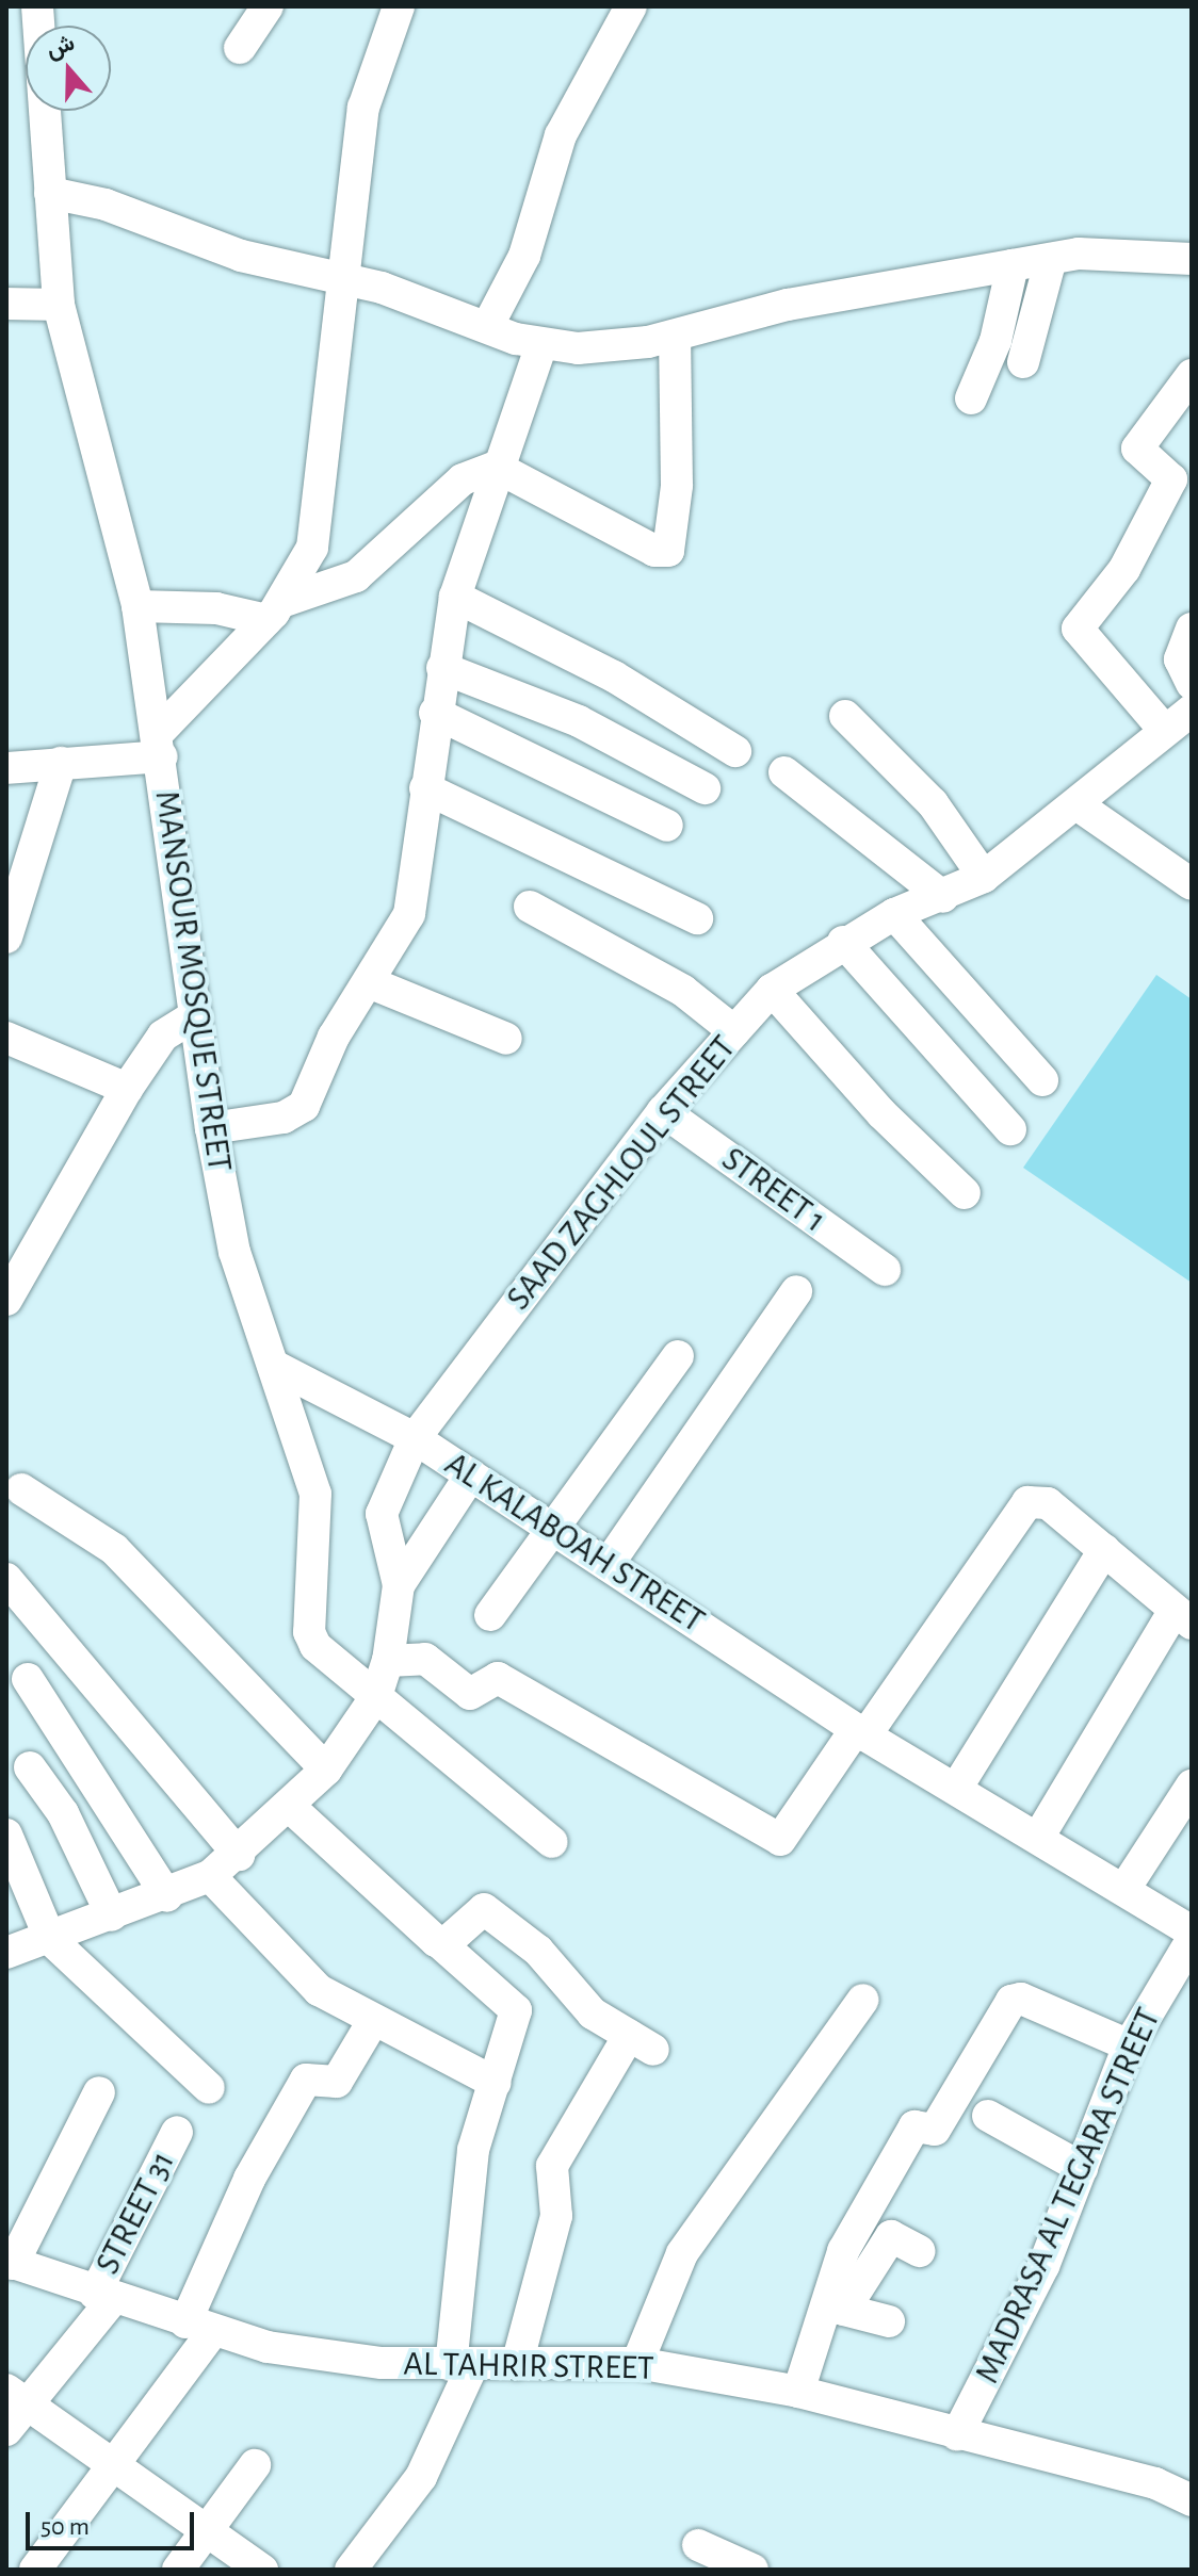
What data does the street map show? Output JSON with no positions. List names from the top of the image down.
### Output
{
  "streets": {
    "street": [
      "MANSOUR MOSQUE STREET",
      "SAAD ZAGHLOUL STREET",
      "STREET 1",
      "AL KALABOAH STREET",
      "MADRASA AL TEGARA STREET",
      "STREET 31",
      "AL TAHRIR STREET"
    ]
  },
  "crossings": [
    ["MANSOUR MOSQUE STREET", "AL KALABOAH STREET"],
    ["SAAD ZAGHLOUL STREET", "STREET 1"],
    ["SAAD ZAGHLOUL STREET", "AL KALABOAH STREET"],
    ["AL KALABOAH STREET", "MADRASA AL TEGARA STREET"],
    ["MADRASA AL TEGARA STREET", "AL TAHRIR STREET"],
    ["STREET 31", "AL TAHRIR STREET"]
  ],
  "scale_bar": "50 m",
  "north": "top"
}
